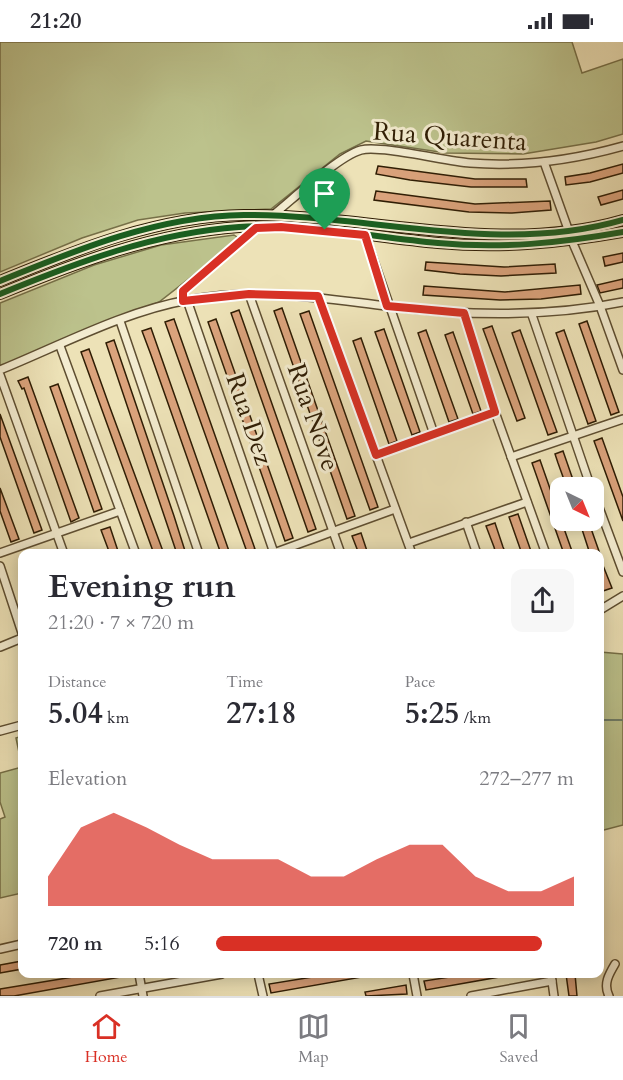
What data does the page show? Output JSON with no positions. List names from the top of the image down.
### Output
{
  "streets": {
    "street": ["Rua Quarenta", "Rua Nove", "Rua Dez"]
  },
  "north": "bottom right",
  "page": {
    "status": "21:20",
    "heading": ["Evening run", "21:20 · 7 × 720 m"],
    "stats": [
      ["Distance", "5.04 km"],
      ["Time", "27:18"],
      ["Pace", "5:25 /km"]
    ],
    "chart": ["Elevation", "272–277 m"],
    "list": [
      {
        "name": "720 m",
        "note": "5:16"
      }
    ],
    "tabs": ["Home", "Map", "Saved"]
  }
}
